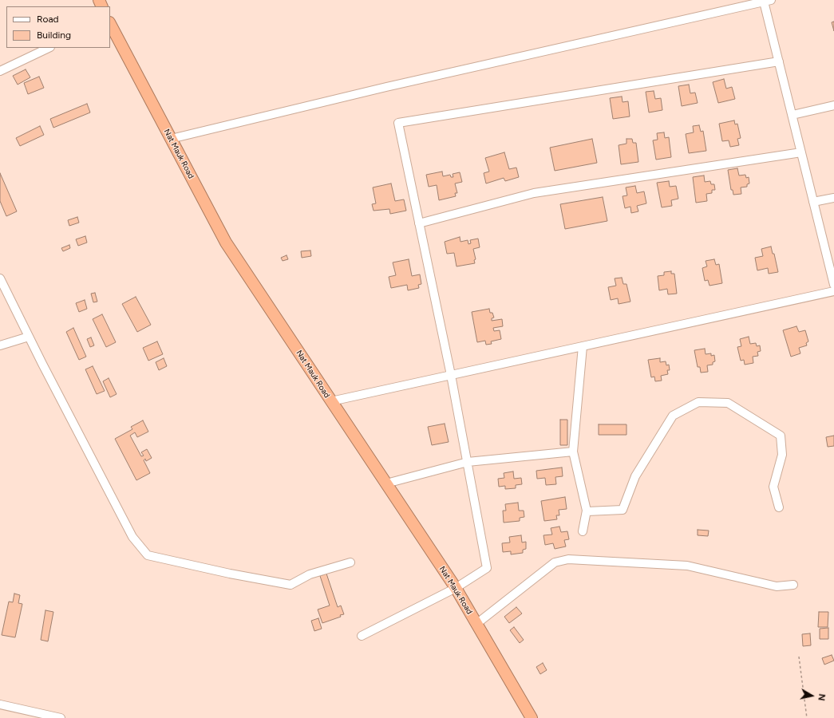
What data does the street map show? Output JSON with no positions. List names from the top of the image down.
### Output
{
  "streets": {
    "highway": ["Nat Mauk Road"]
  },
  "legend": ["Road", "Building"],
  "north": "right"
}
